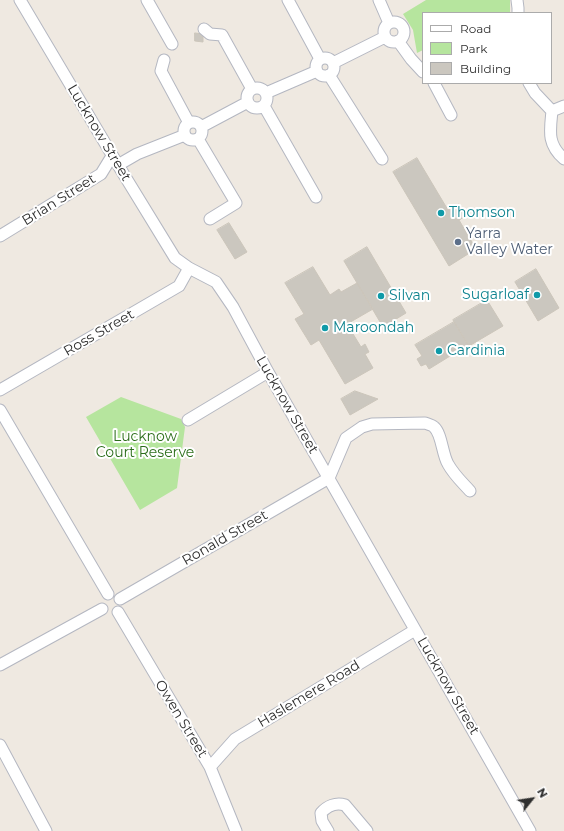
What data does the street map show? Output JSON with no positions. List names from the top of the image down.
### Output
{
  "streets": {
    "street": [
      "Lucknow Street",
      "Brian Street",
      "Ross Street",
      "Ronald Street",
      "Haslemere Road",
      "Owen Street"
    ]
  },
  "crossings": [
    ["Lucknow Street", "Brian Street"],
    ["Lucknow Street", "Ross Street"],
    ["Lucknow Street", "Ronald Street"],
    ["Lucknow Street", "Haslemere Road"],
    ["Ronald Street", "Owen Street"],
    ["Haslemere Road", "Owen Street"]
  ],
  "parks": ["Lucknow Court Reserve"],
  "places": [
    "Thomson",
    "Yarra Valley Water",
    "Sugarloaf",
    "Silvan",
    "Maroondah",
    "Cardinia"
  ],
  "legend": ["Road", "Park", "Building"],
  "north": "top right"
}
